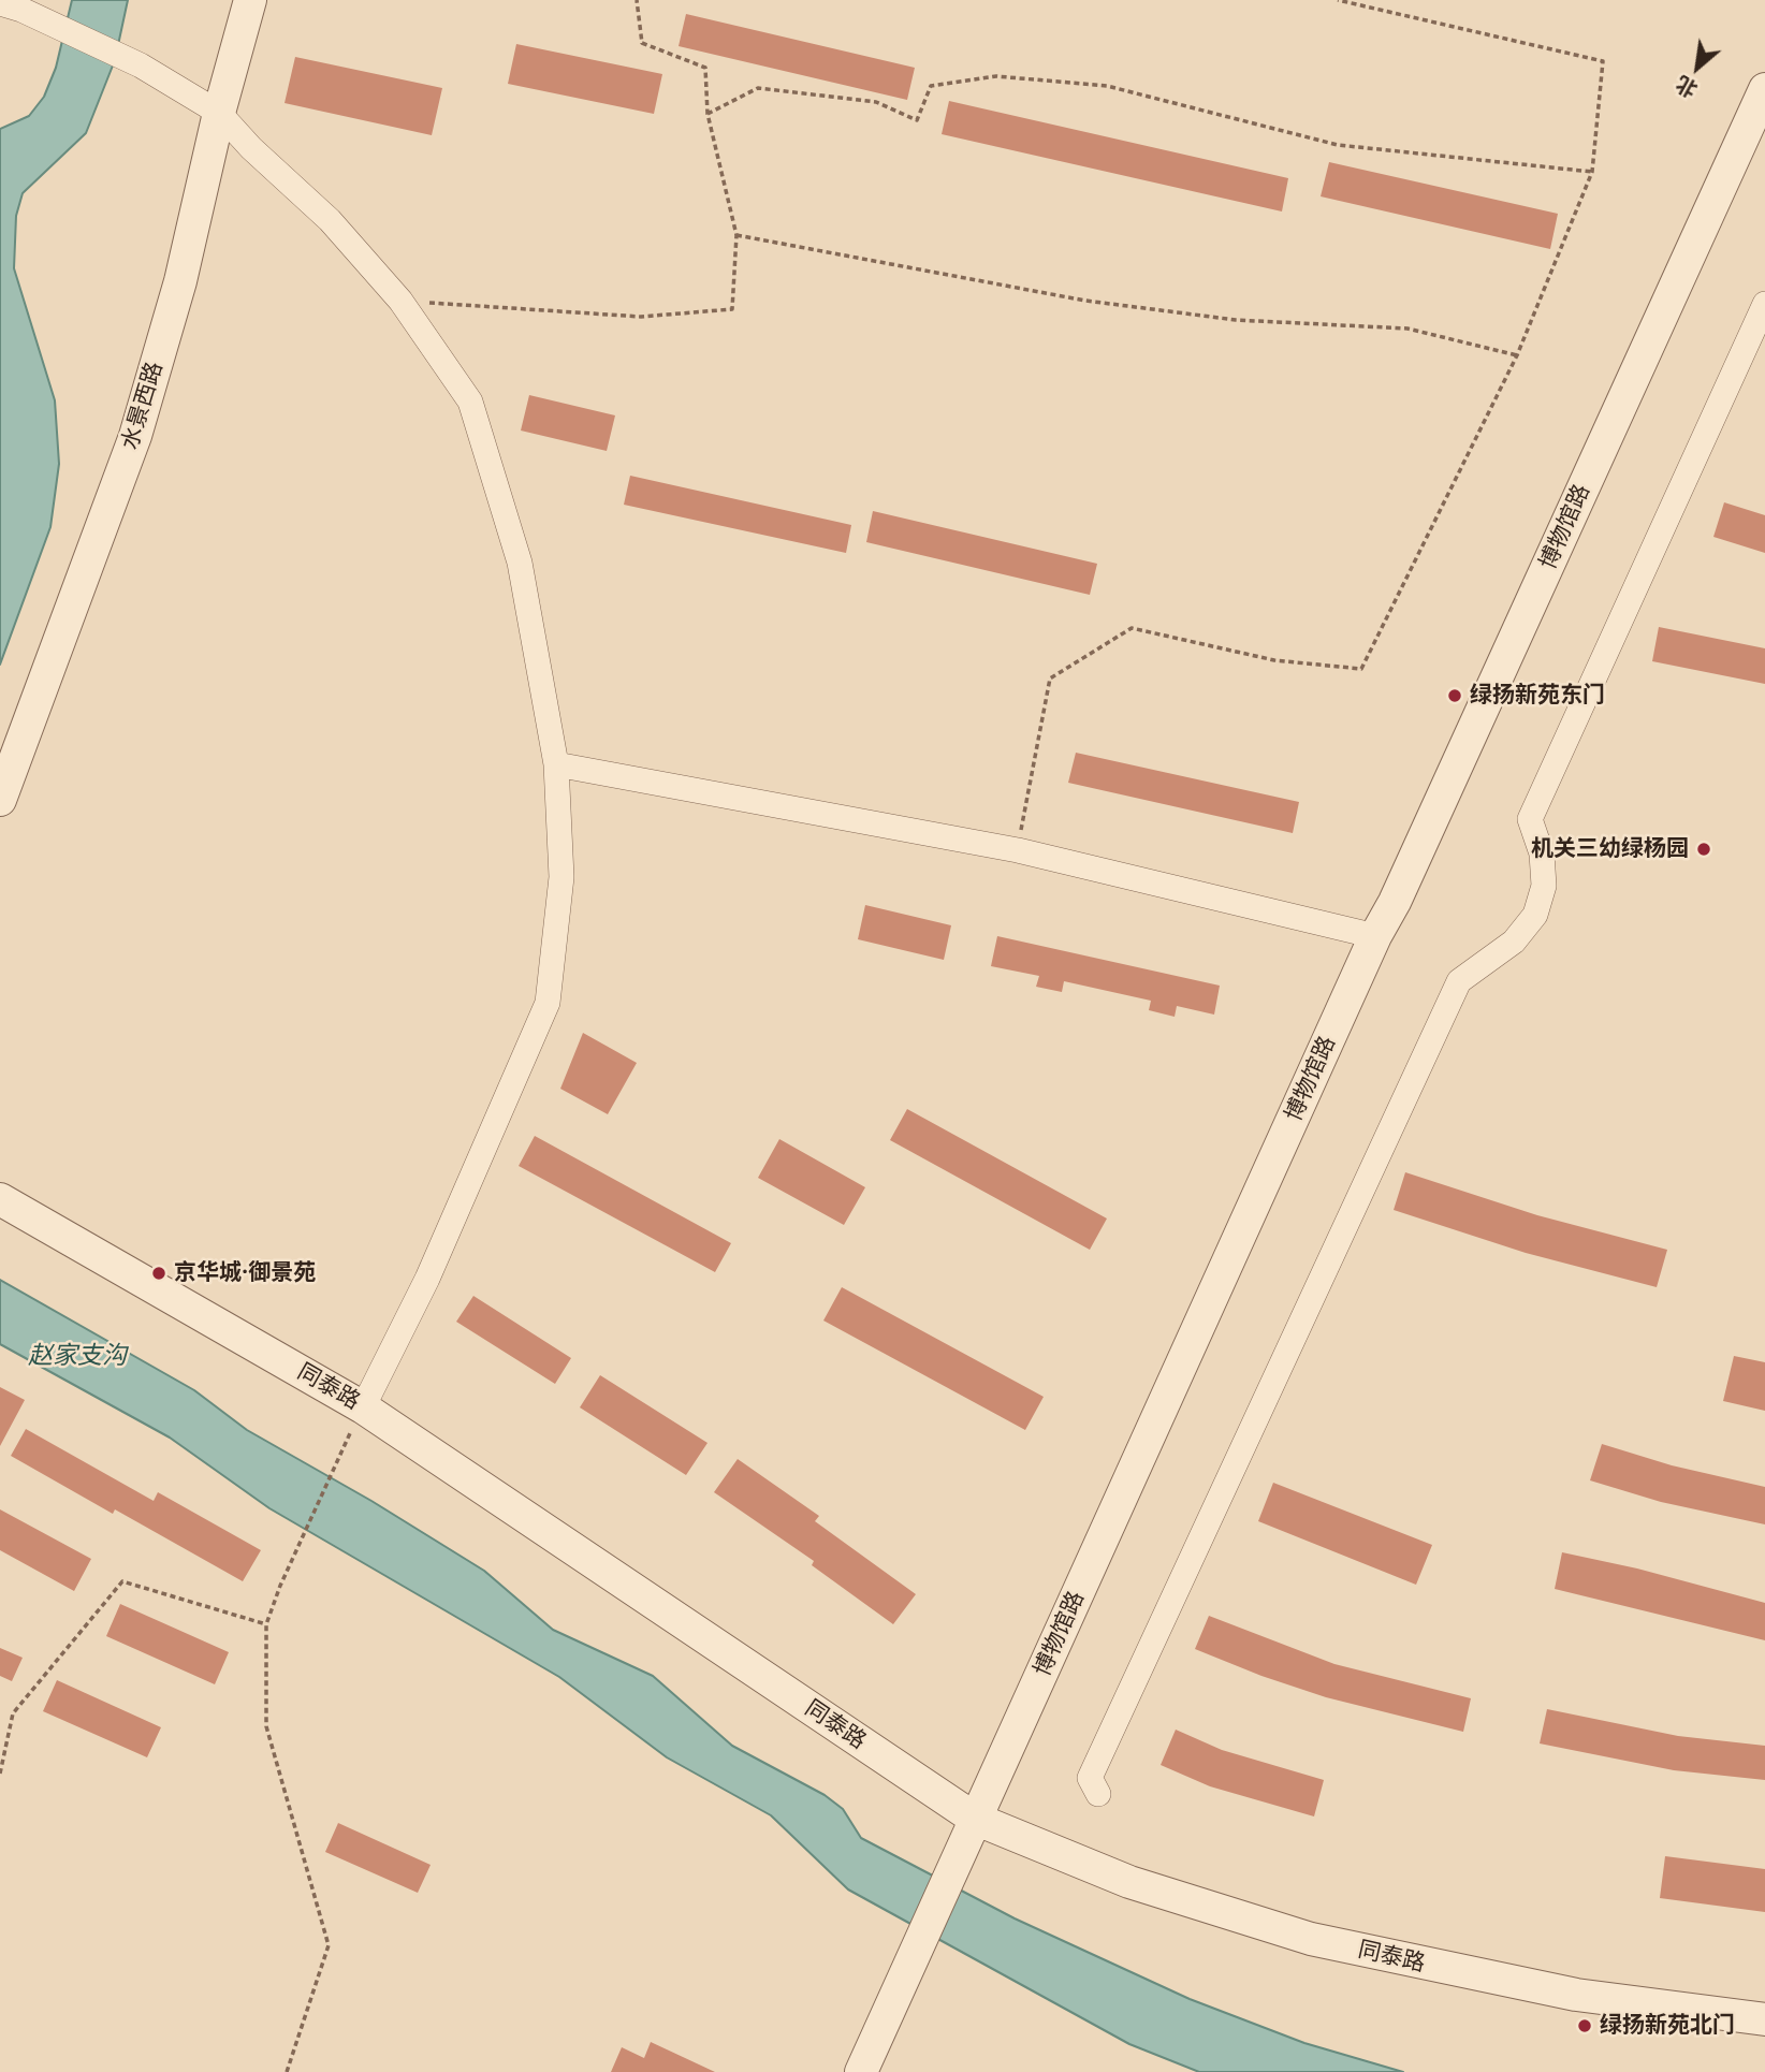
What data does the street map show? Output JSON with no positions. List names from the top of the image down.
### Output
{
  "streets": {
    "street": ["水景西路", "博物馆路", "同泰路"]
  },
  "crossings": [
    ["博物馆路", "同泰路"]
  ],
  "water": ["赵家支沟"],
  "places": [
    "绿扬新苑东门",
    "机关三幼绿杨园",
    "京华城·御景苑",
    "绿扬新苑北门"
  ],
  "north": "bottom left"
}
